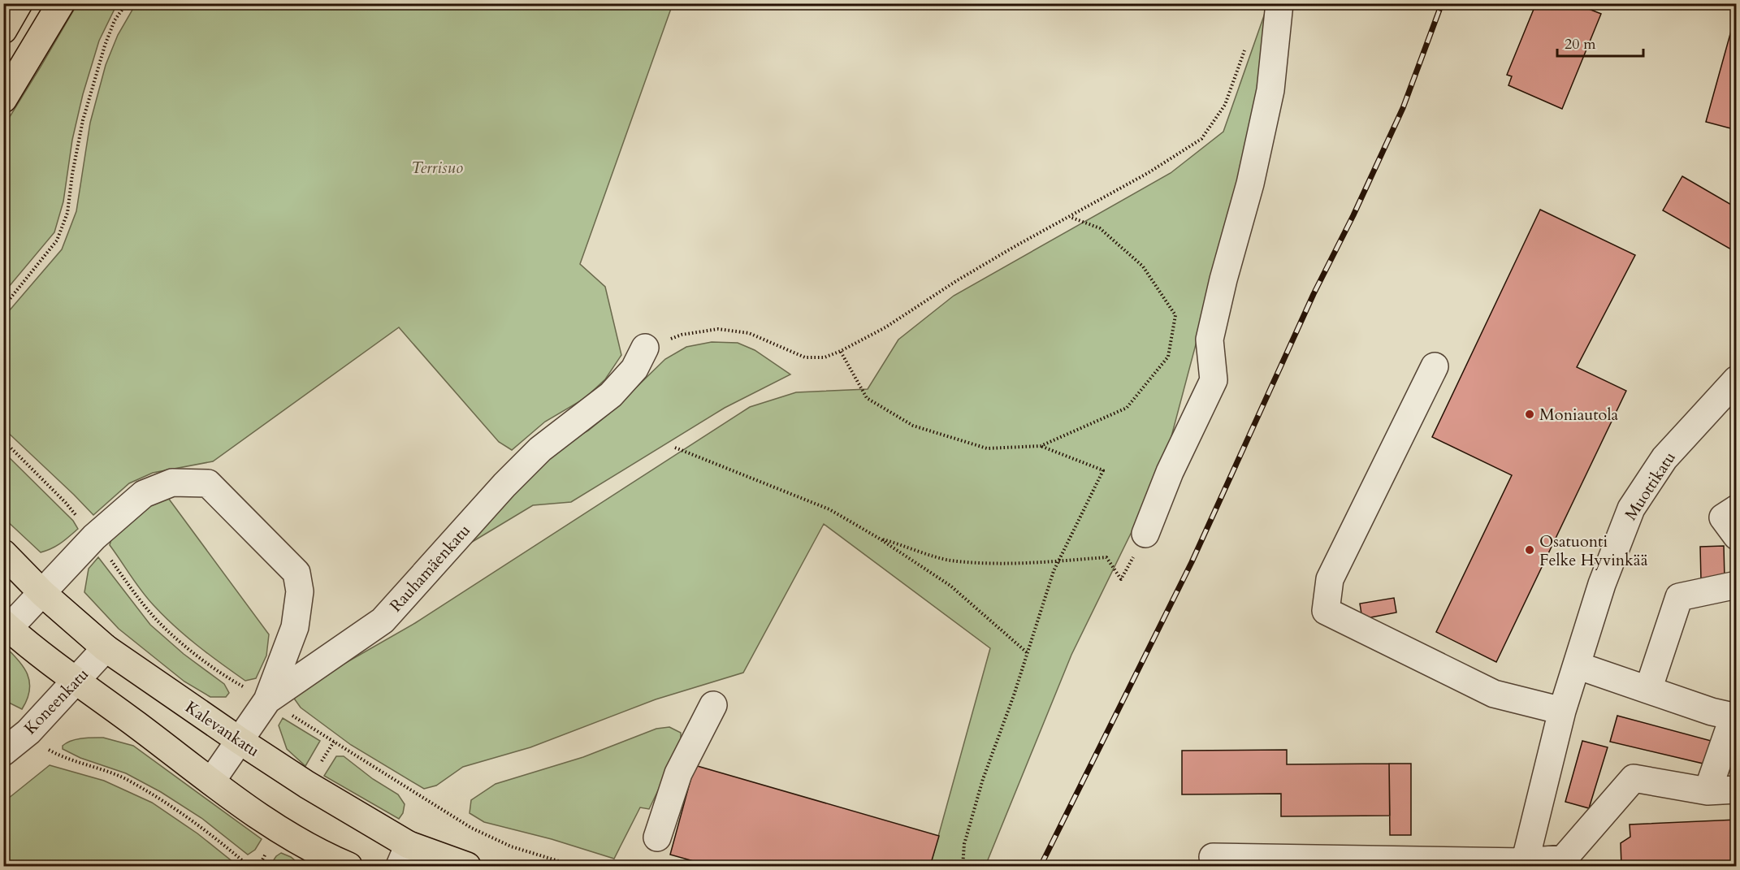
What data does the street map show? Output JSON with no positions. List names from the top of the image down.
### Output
{
  "streets": {
    "main road": ["Kalevankatu"],
    "street": ["Muottikatu", "Rauhamäenkatu", "Koneenkatu"]
  },
  "crossings": [
    ["Rauhamäenkatu", "Kalevankatu"],
    ["Koneenkatu", "Kalevankatu"]
  ],
  "parks": ["Terrisuo"],
  "places": ["Moniautola", "Osatuonti Felke Hyvinkää"],
  "scale_bar": "20 m"
}
